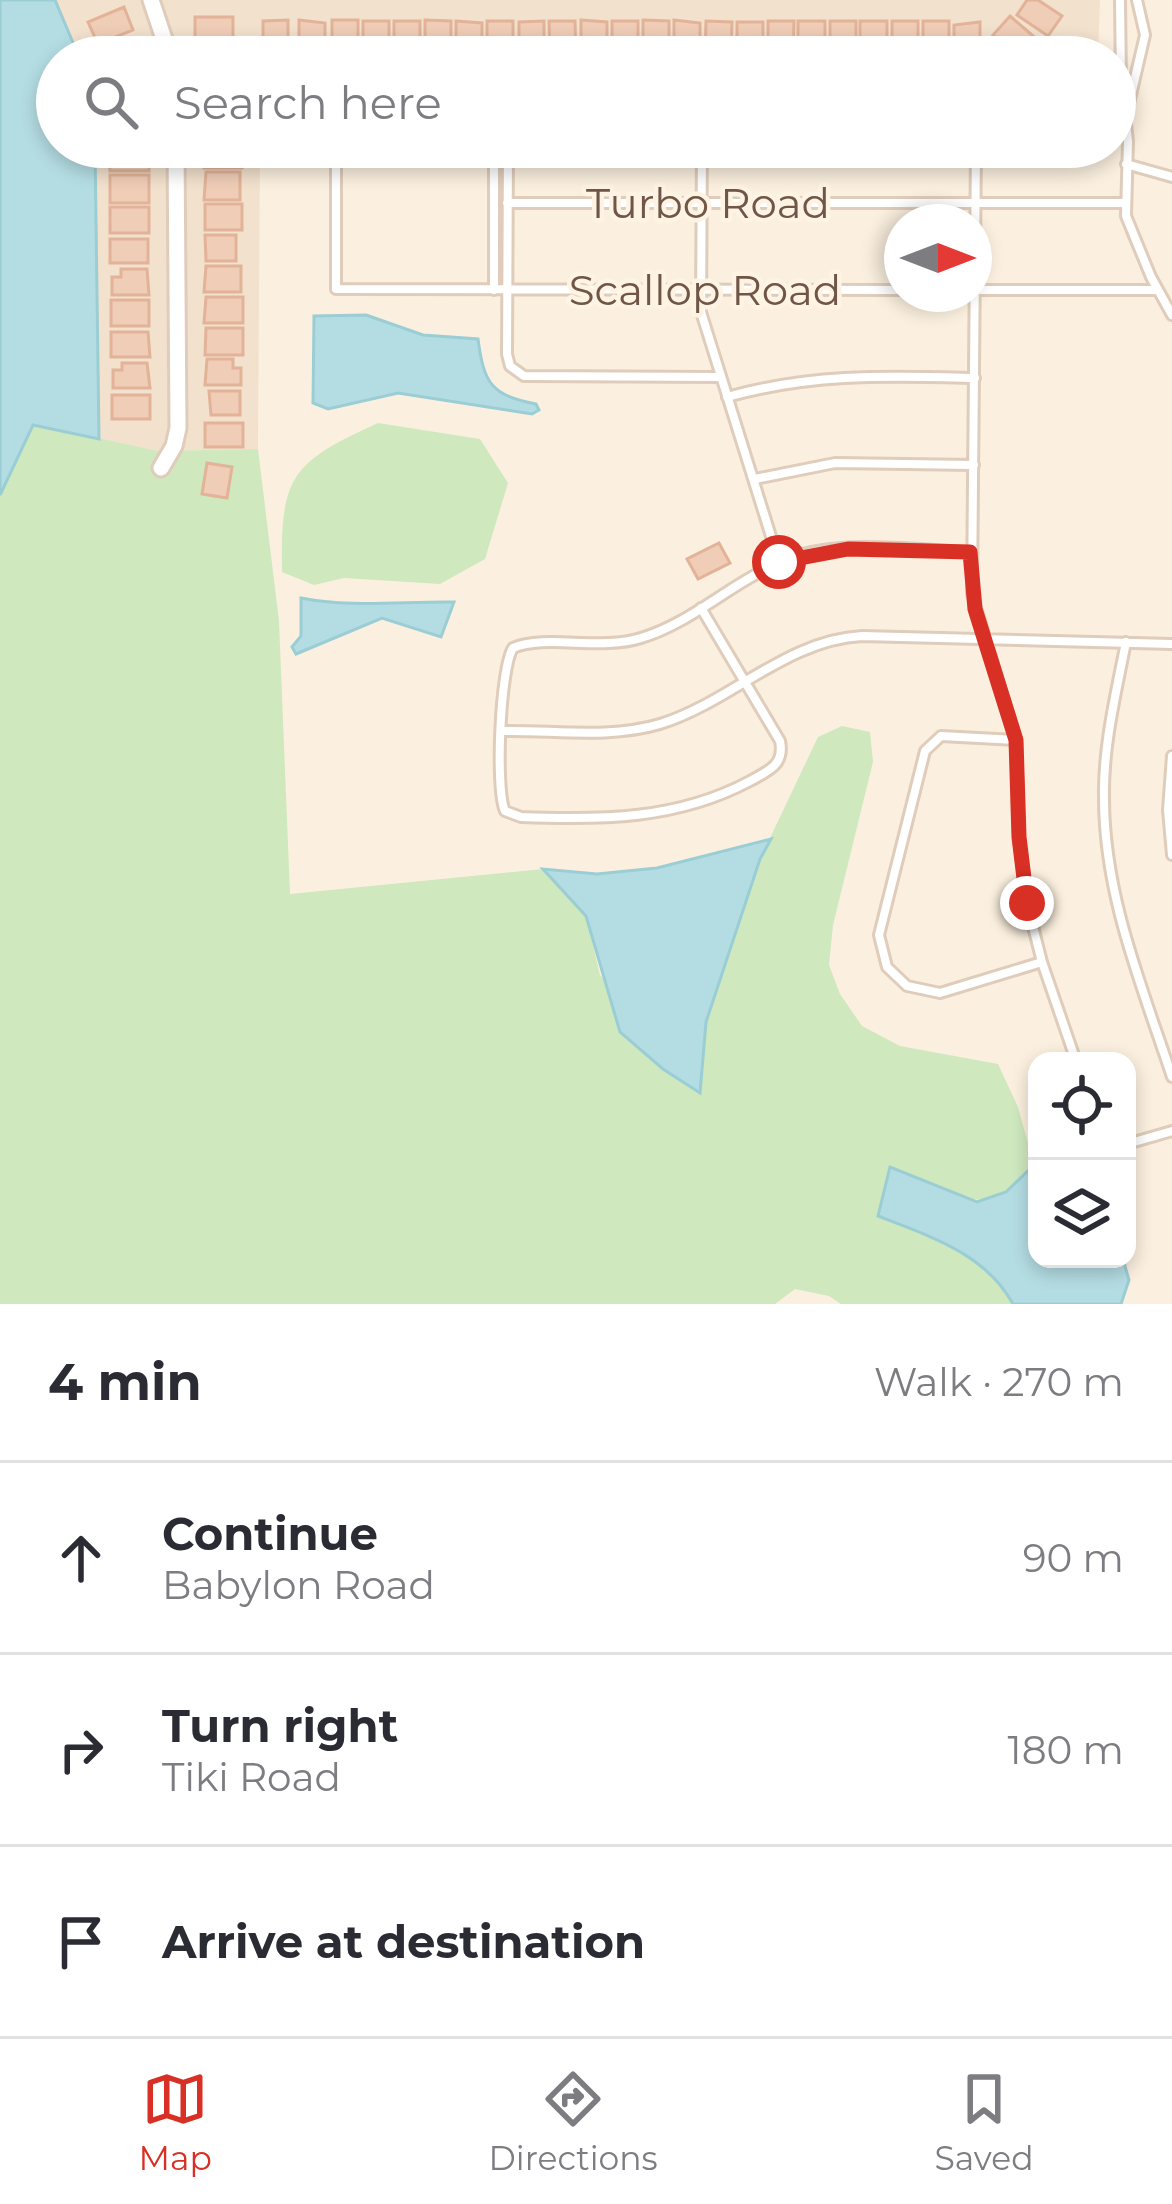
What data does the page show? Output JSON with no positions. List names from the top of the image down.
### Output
{
  "streets": {
    "lane": ["Turbo Road", "Scallop Road"]
  },
  "north": "right",
  "page": {
    "search": "Search here",
    "heading": ["4 min", "Walk · 270 m"],
    "list": [
      ["Continue", "Babylon Road", "90 m"],
      ["Turn right", "Tiki Road", "180 m"],
      "Arrive at destination"
    ],
    "nav": ["Map", "Directions", "Saved"]
  }
}
